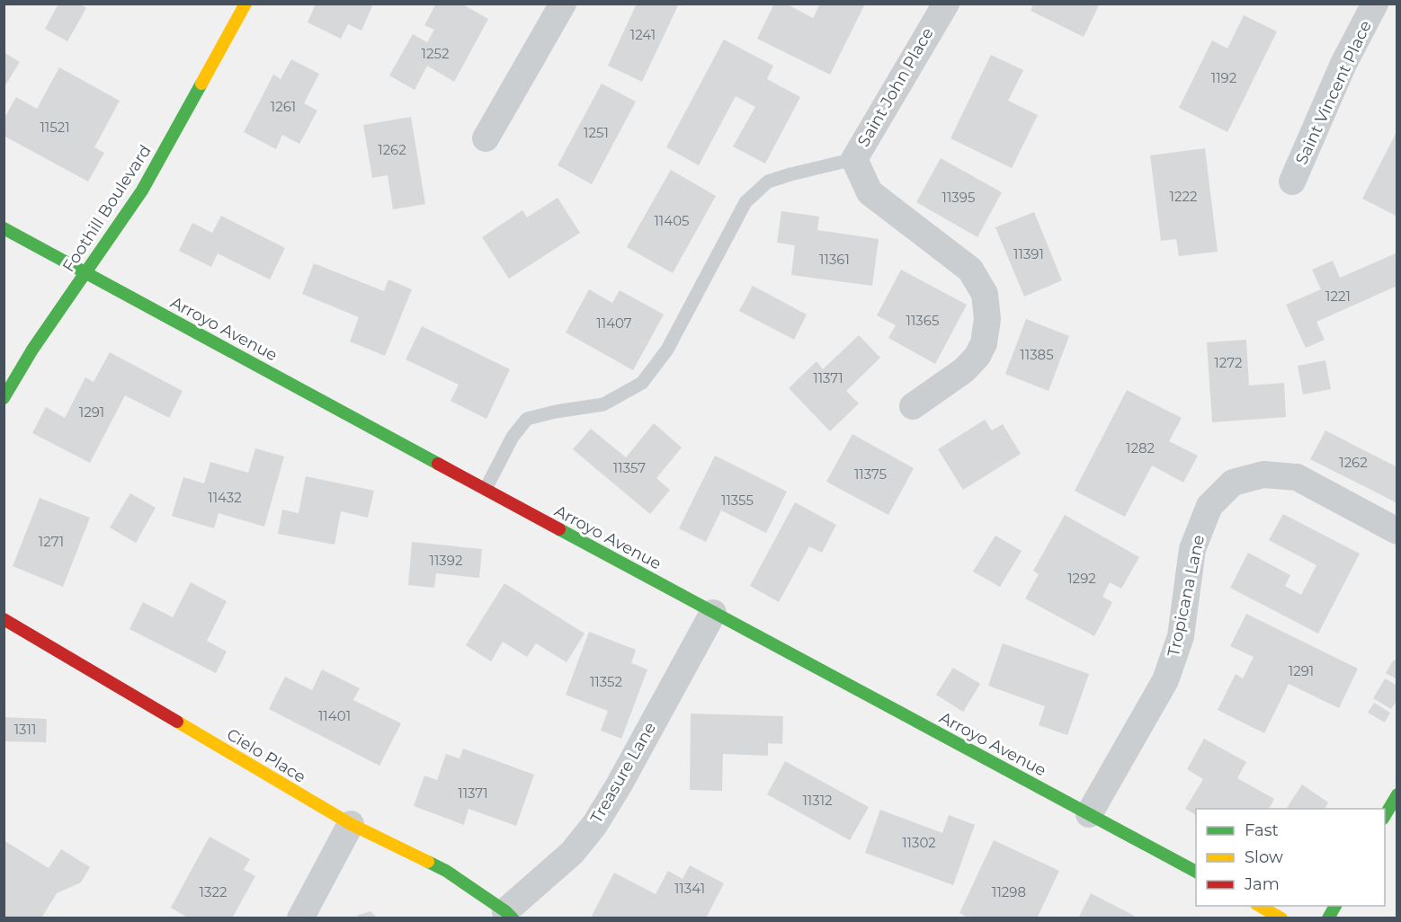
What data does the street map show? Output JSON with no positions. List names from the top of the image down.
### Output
{
  "streets": {
    "street": [
      "Saint John Place",
      "Saint Vincent Place",
      "Foothill Boulevard",
      "Arroyo Avenue",
      "Tropicana Lane",
      "Cielo Place",
      "Treasure Lane"
    ]
  },
  "crossings": [
    ["Foothill Boulevard", "Arroyo Avenue"],
    ["Arroyo Avenue", "Tropicana Lane"],
    ["Arroyo Avenue", "Treasure Lane"],
    ["Cielo Place", "Treasure Lane"]
  ],
  "house_numbers": [
    "1241",
    "1252",
    "1192",
    "1261",
    "11521",
    "1251",
    "1262",
    "1222",
    "11395",
    "11405",
    "11391",
    "11361",
    "1221",
    "11365",
    "11407",
    "11385",
    "1272",
    "11371",
    "1291",
    "1282",
    "1262",
    "11357",
    "11375",
    "11432",
    "11355",
    "1271",
    "11392",
    "1292",
    "1291",
    "11352",
    "11401",
    "1311",
    "11371",
    "11312",
    "11302",
    "11341",
    "1322",
    "11298"
  ],
  "legend": ["Fast", "Slow", "Jam"]
}
